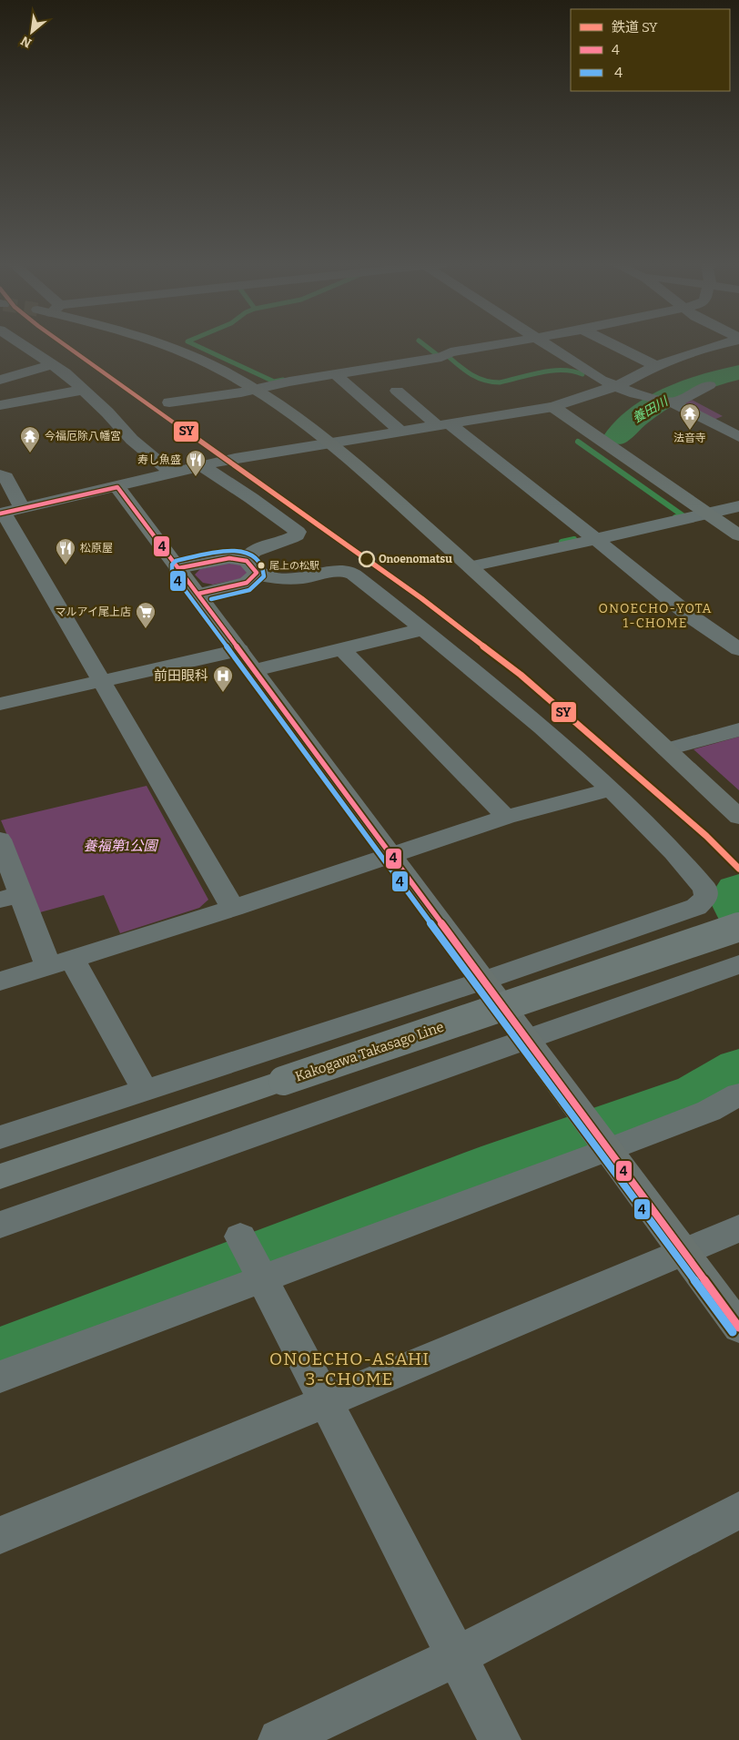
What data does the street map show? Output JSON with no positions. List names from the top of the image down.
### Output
{
  "streets": {
    "main road": ["Kakogawa Takasago Line"]
  },
  "districts": ["ONOECHO-YOTA 1-CHOME", "ONOECHO-ASAHI 3-CHOME"],
  "water": ["養田川"],
  "parks": ["養福第1公園"],
  "places": {
    "temple": ["法音寺", "今福厄除八幡宮"],
    "restaurant": ["寿し魚盛", "松原屋"],
    "other": ["Onoenomatsu", "尾上の松駅"],
    "supermarket": ["マルアイ尾上店"],
    "hospital": ["前田眼科"]
  },
  "lines": ["rail line SY", "transit line 4", "transit line ４"],
  "legend": ["鉄道 SY", "4", "４"],
  "north": "bottom left"
}
